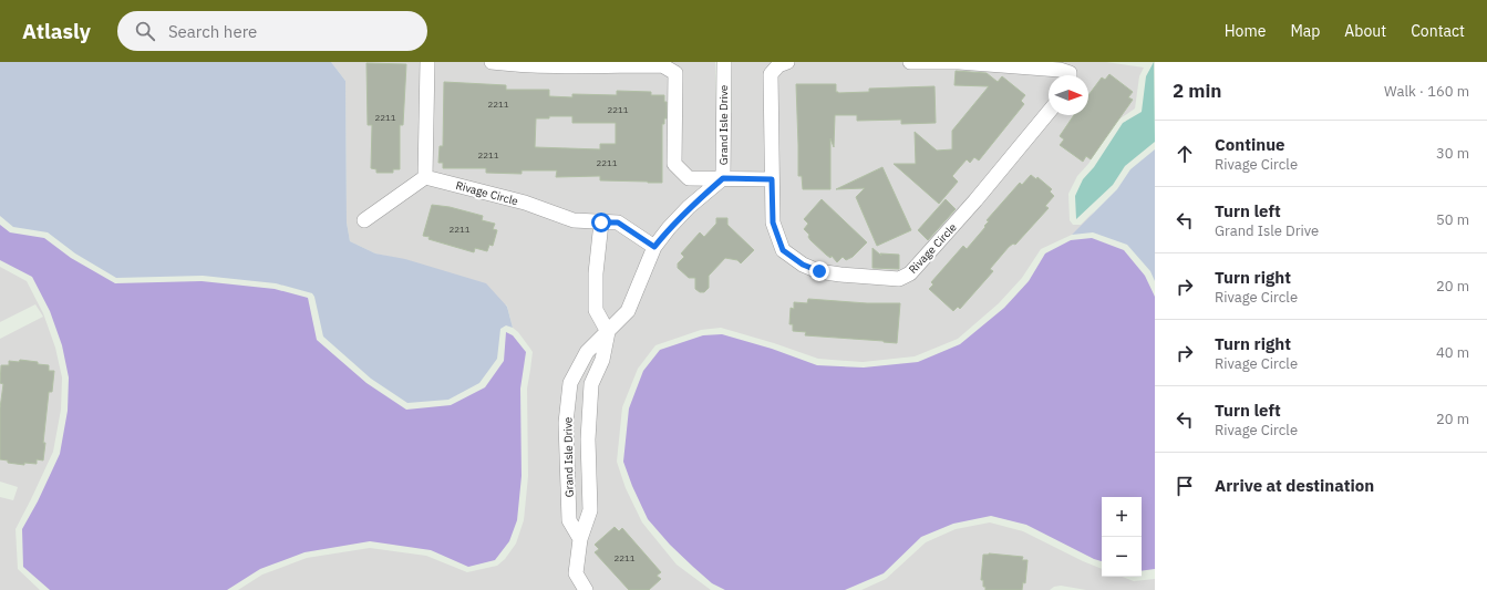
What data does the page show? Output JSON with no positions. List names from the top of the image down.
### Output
{
  "streets": {
    "street": ["Grand Isle Drive", "Rivage Circle"]
  },
  "crossings": [
    ["Grand Isle Drive", "Rivage Circle"]
  ],
  "house_numbers": [
    "2211",
    "2211",
    "2211",
    "2211",
    "2211",
    "2211",
    "2211"
  ],
  "north": "right",
  "page": {
    "header": "Atlasly",
    "search": "Search here",
    "nav": [
      "Home",
      "Map",
      "About",
      "Contact"
    ],
    "heading": ["2 min", "Walk · 160 m"],
    "list": [
      ["Continue", "Rivage Circle", "30 m"],
      ["Turn left", "Grand Isle Drive", "50 m"],
      ["Turn right", "Rivage Circle", "20 m"],
      ["Turn right", "Rivage Circle", "40 m"],
      ["Turn left", "Rivage Circle", "20 m"],
      "Arrive at destination"
    ],
    "map_buttons": ["+", "−"]
  }
}
